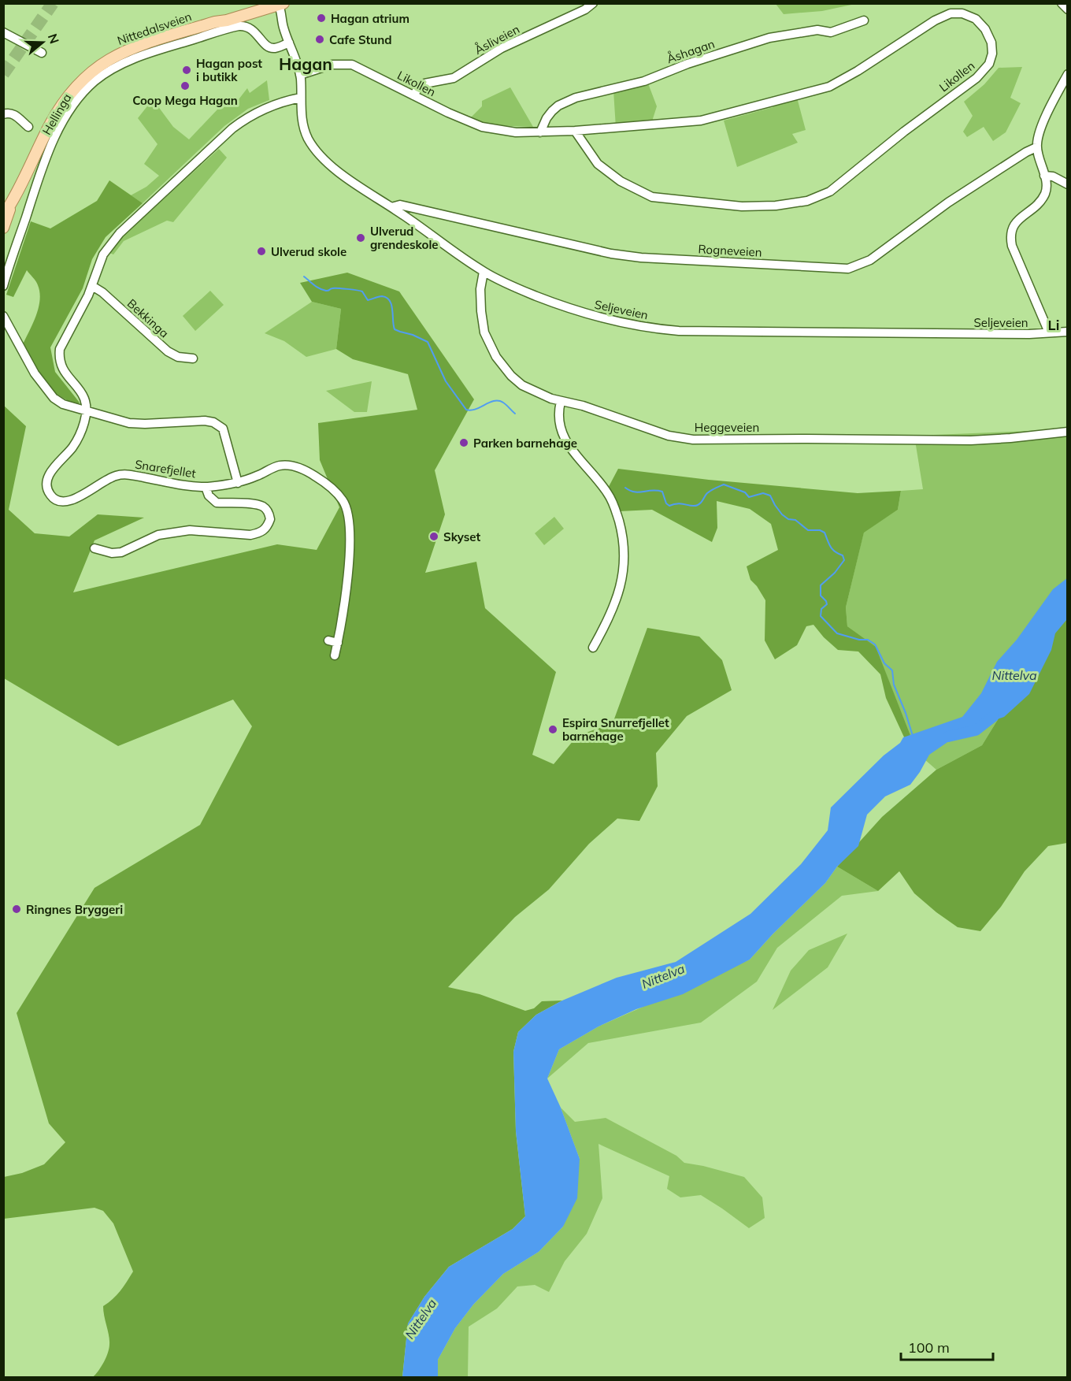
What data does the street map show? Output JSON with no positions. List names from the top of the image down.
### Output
{
  "streets": {
    "main road": ["Nittedalsveien"],
    "street": [
      "Åsliveien",
      "Åshagan",
      "Likollen",
      "Hellinga",
      "Rogneveien",
      "Seljeveien",
      "Bekkinga",
      "Heggeveien",
      "Snarefjellet"
    ]
  },
  "crossings": [
    ["Åsliveien", "Likollen"],
    ["Åshagan", "Likollen"],
    ["Likollen", "Seljeveien"],
    ["Rogneveien", "Seljeveien"],
    ["Seljeveien", "Heggeveien"]
  ],
  "districts": ["Hagan", "Li"],
  "water": ["Nittelva"],
  "places": [
    "Hagan atrium",
    "Cafe Stund",
    "Hagan post i butikk",
    "Coop Mega Hagan",
    "Ulverud grendeskole",
    "Ulverud skole",
    "Parken barnehage",
    "Skyset",
    "Espira Snurrefjellet barnehage",
    "Ringnes Bryggeri"
  ],
  "scale_bar": "100 m",
  "north": "right"
}
